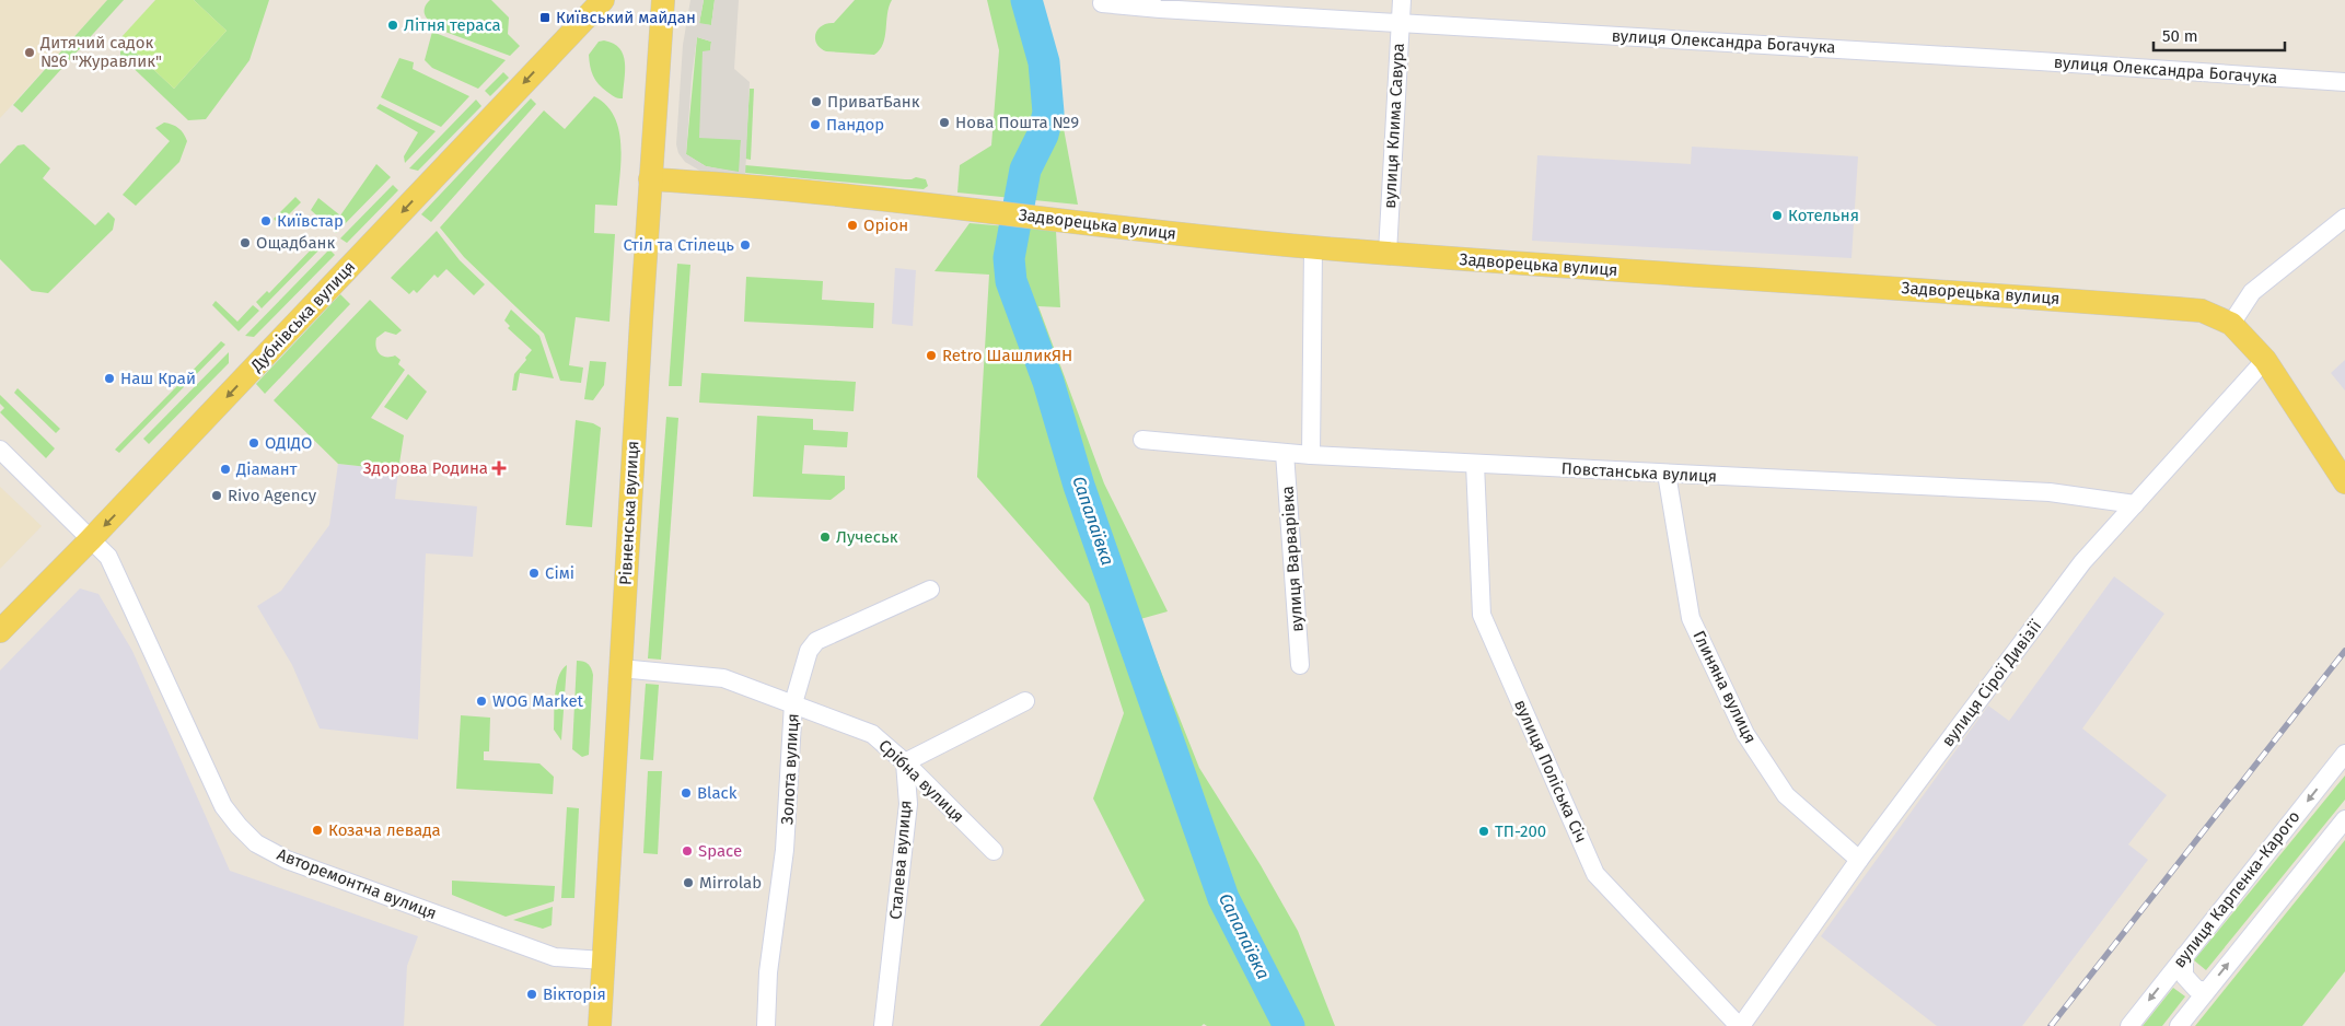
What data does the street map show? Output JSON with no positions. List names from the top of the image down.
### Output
{
  "streets": {
    "main road": ["Задворецька вулиця", "Дубнівська вулиця", "Рівненська вулиця"],
    "street": [
      "вулиця Олександра Богачука",
      "вулиця Клима Савура",
      "Повстанська вулиця",
      "вулиця Варварівка",
      "вулиця Сірої Дивізії",
      "Глиняна вулиця",
      "Золота вулиця",
      "вулиця Поліська Січ",
      "Срібна вулиця",
      "Сталева вулиця",
      "Авторемонтна вулиця",
      "вулиця Карпенка-Карого"
    ]
  },
  "crossings": [
    ["вулиця Олександра Богачука", "вулиця Клима Савура"],
    ["вулиця Клима Савура", "Задворецька вулиця"],
    ["Задворецька вулиця", "Рівненська вулиця"],
    ["Задворецька вулиця", "вулиця Сірої Дивізії"],
    ["Дубнівська вулиця", "Авторемонтна вулиця"],
    ["Повстанська вулиця", "вулиця Варварівка"],
    ["Повстанська вулиця", "вулиця Сірої Дивізії"],
    ["Повстанська вулиця", "Глиняна вулиця"],
    ["Повстанська вулиця", "вулиця Поліська Січ"],
    ["Рівненська вулиця", "Срібна вулиця"],
    ["Рівненська вулиця", "Авторемонтна вулиця"],
    ["вулиця Сірої Дивізії", "Глиняна вулиця"],
    ["вулиця Сірої Дивізії", "вулиця Поліська Січ"],
    ["Золота вулиця", "Срібна вулиця"],
    ["Срібна вулиця", "Сталева вулиця"]
  ],
  "one_way": ["Дубнівська вулиця"],
  "water": ["Сапалаївка"],
  "places": {
    "transit": ["Київський майдан"],
    "other": [
      "Літня тераса",
      "Дитячий садок №6 \"Журавлик\"",
      "ПриватБанк",
      "Нова Пошта №9",
      "Пандор",
      "Котельня",
      "Київстар",
      "Оріон",
      "Ощадбанк",
      "Стіл та Стілець",
      "Retro ШашликЯН",
      "Наш Край",
      "ОДІДО",
      "Діамант",
      "Rivo Agency",
      "Лучеськ",
      "Сімі",
      "WOG Market",
      "Black",
      "Козача левада",
      "ТП-200",
      "Space",
      "Mirrolab",
      "Вікторія"
    ],
    "health": ["Здорова Родина"]
  },
  "scale_bar": "50 m"
}
